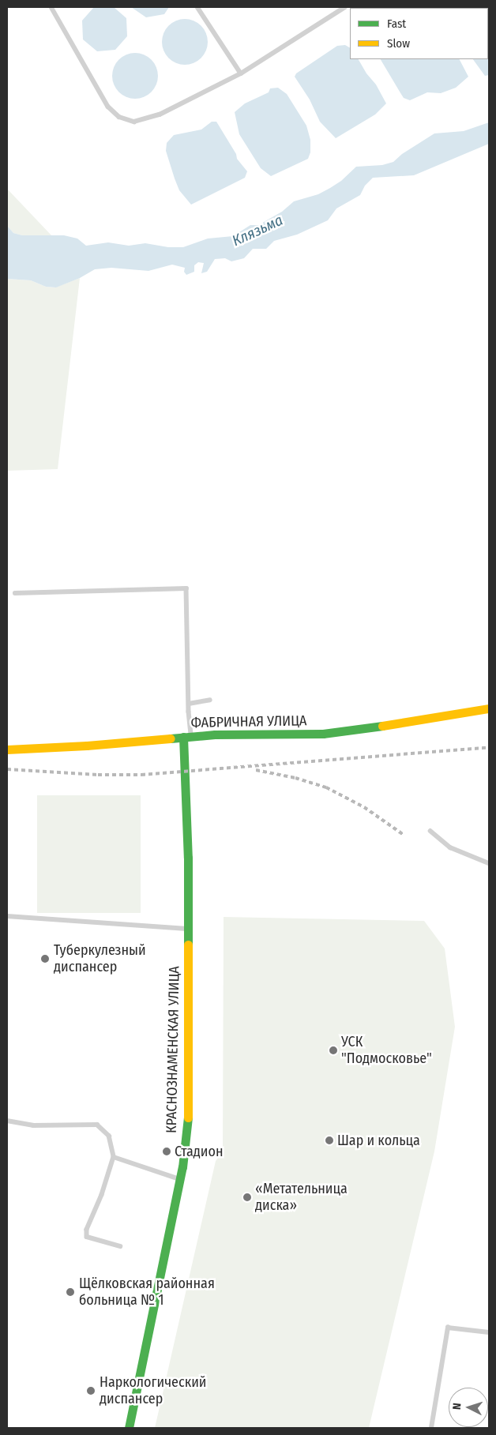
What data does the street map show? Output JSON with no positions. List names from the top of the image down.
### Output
{
  "streets": {
    "street": ["ФАБРИЧНАЯ УЛИЦА", "КРАСНОЗНАМЕНСКАЯ УЛИЦА"]
  },
  "crossings": [
    ["ФАБРИЧНАЯ УЛИЦА", "КРАСНОЗНАМЕНСКАЯ УЛИЦА"]
  ],
  "water": ["Клязьма"],
  "places": [
    "Туберкулезный диспансер",
    "УСК \"Подмосковье\"",
    "Шар и кольца",
    "Стадион",
    "«Метательница диска»",
    "Щёлковская районная больница № 1",
    "Наркологический диспансер"
  ],
  "legend": ["Fast", "Slow"],
  "north": "left"
}
